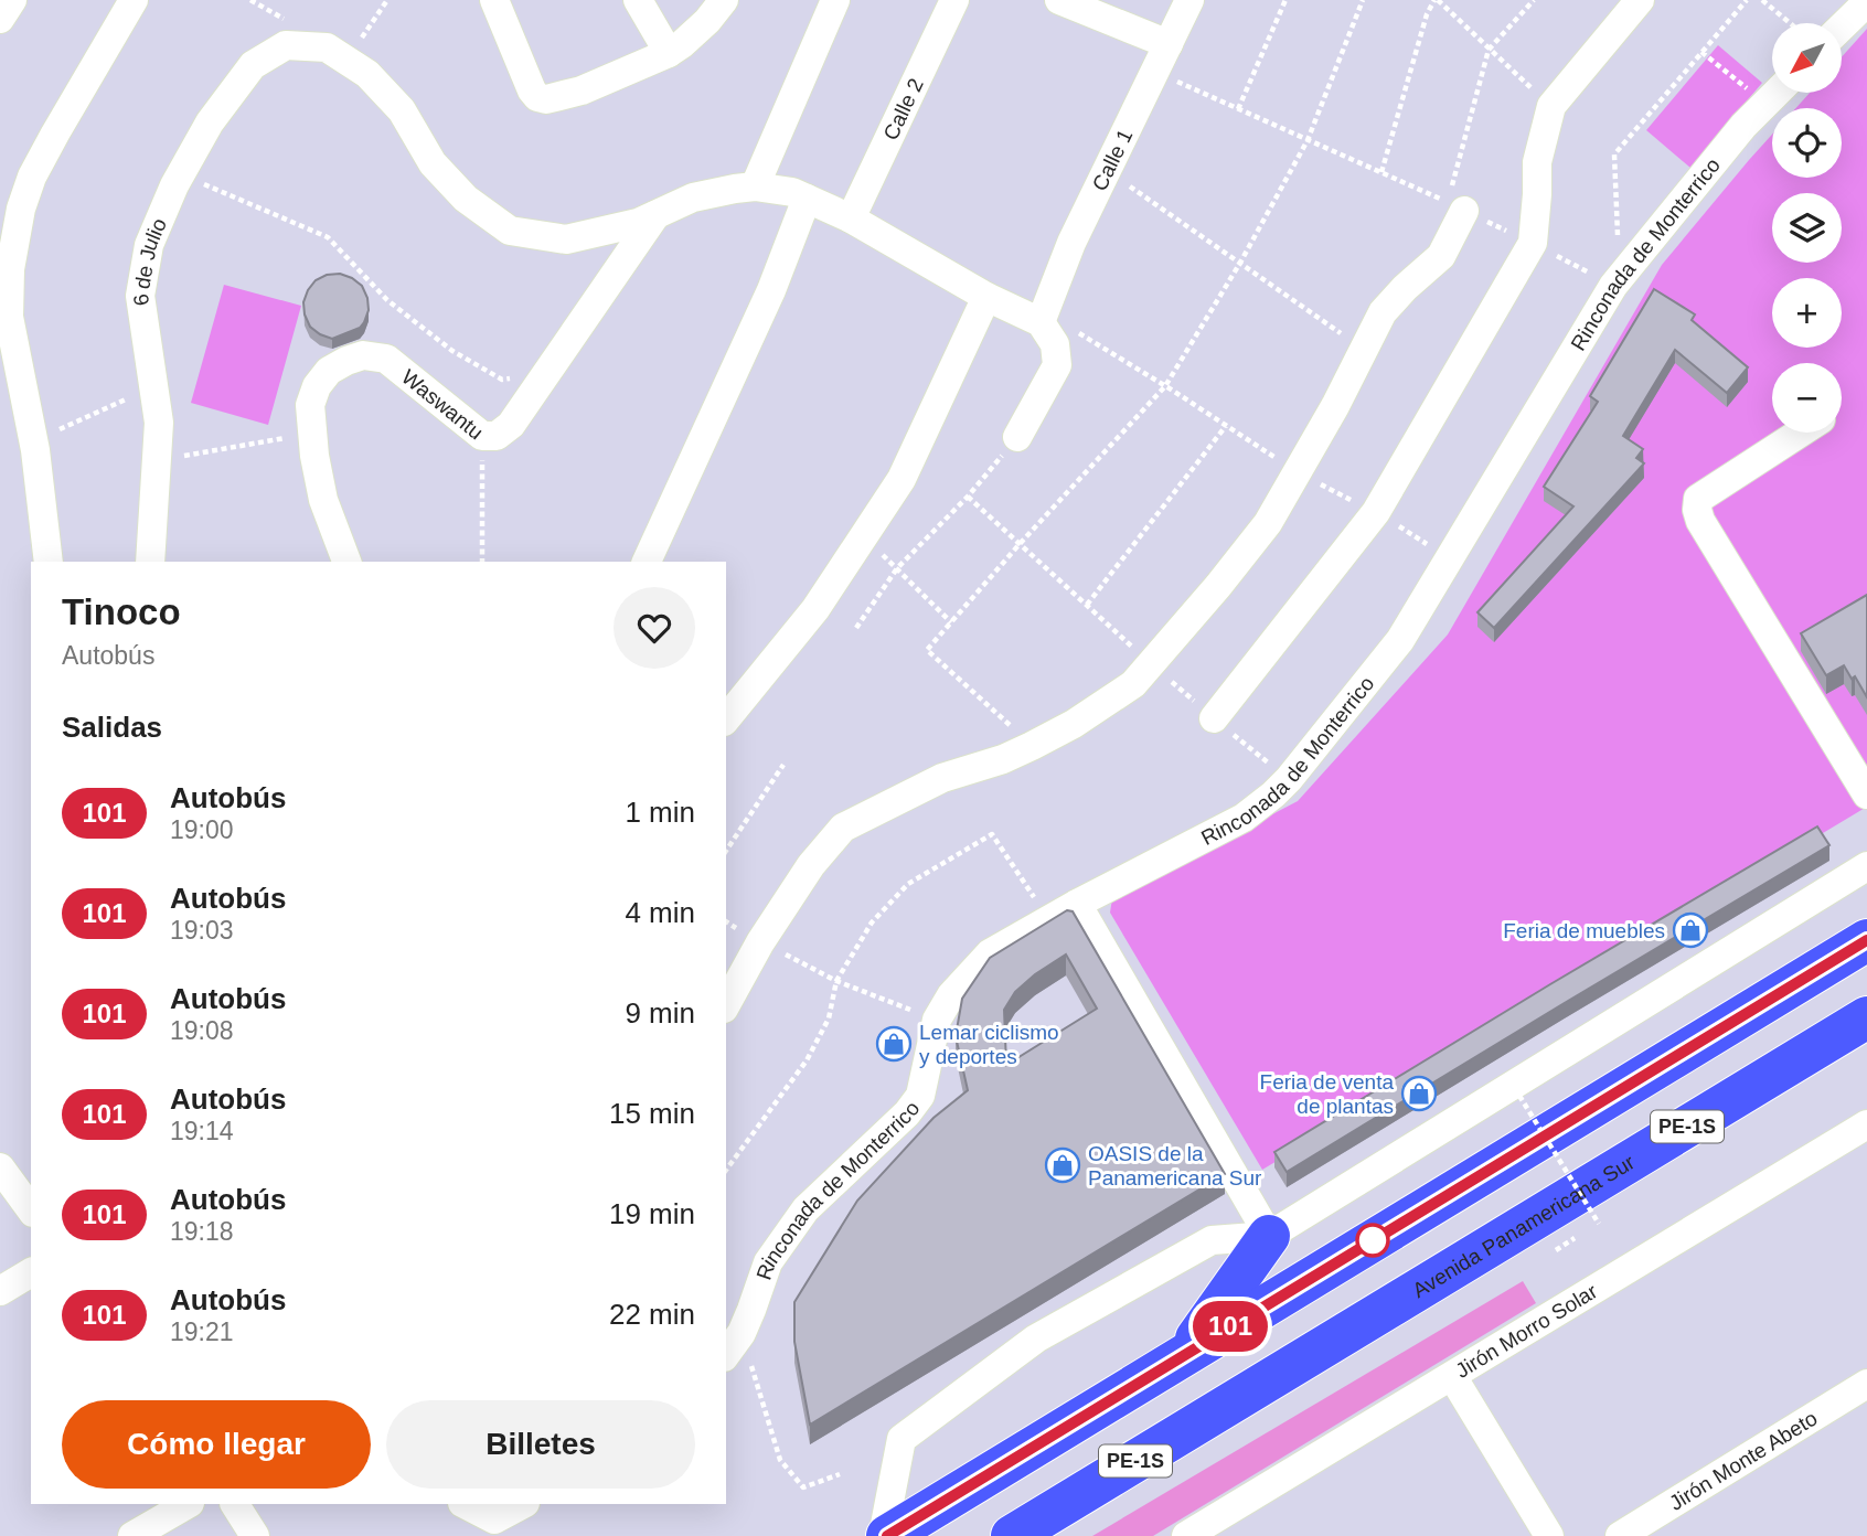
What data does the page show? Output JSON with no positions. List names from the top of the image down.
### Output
{
  "streets": {
    "highway": ["PE-1S", "Avenida Panamericana Sur"],
    "street": [
      "Calle 2",
      "Calle 1",
      "Rinconada de Monterrico",
      "6 de Julio",
      "Waswantu",
      "Jirón Morro Solar",
      "Jirón Monte Abeto"
    ]
  },
  "places": {
    "shop": [
      "Feria de muebles",
      "Lemar ciclismo y deportes",
      "Feria de venta de plantas",
      "OASIS de la Panamericana Sur"
    ]
  },
  "lines": ["bus line 101"],
  "north": "bottom left",
  "page": {
    "on_map": "101",
    "map_buttons": ["+", "−"],
    "heading": [
      ["Tinoco", "Autobús"],
      "Salidas"
    ],
    "list": [
      {
        "mark": "101",
        "name": "Autobús",
        "note": "19:00",
        "value": "1 min"
      },
      {
        "mark": "101",
        "name": "Autobús",
        "note": "19:03",
        "value": "4 min"
      },
      {
        "mark": "101",
        "name": "Autobús",
        "note": "19:08",
        "value": "9 min"
      },
      {
        "mark": "101",
        "name": "Autobús",
        "note": "19:14",
        "value": "15 min"
      },
      {
        "mark": "101",
        "name": "Autobús",
        "note": "19:18",
        "value": "19 min"
      },
      {
        "mark": "101",
        "name": "Autobús",
        "note": "19:21",
        "value": "22 min"
      }
    ],
    "buttons": ["Cómo llegar", "Billetes"]
  }
}
